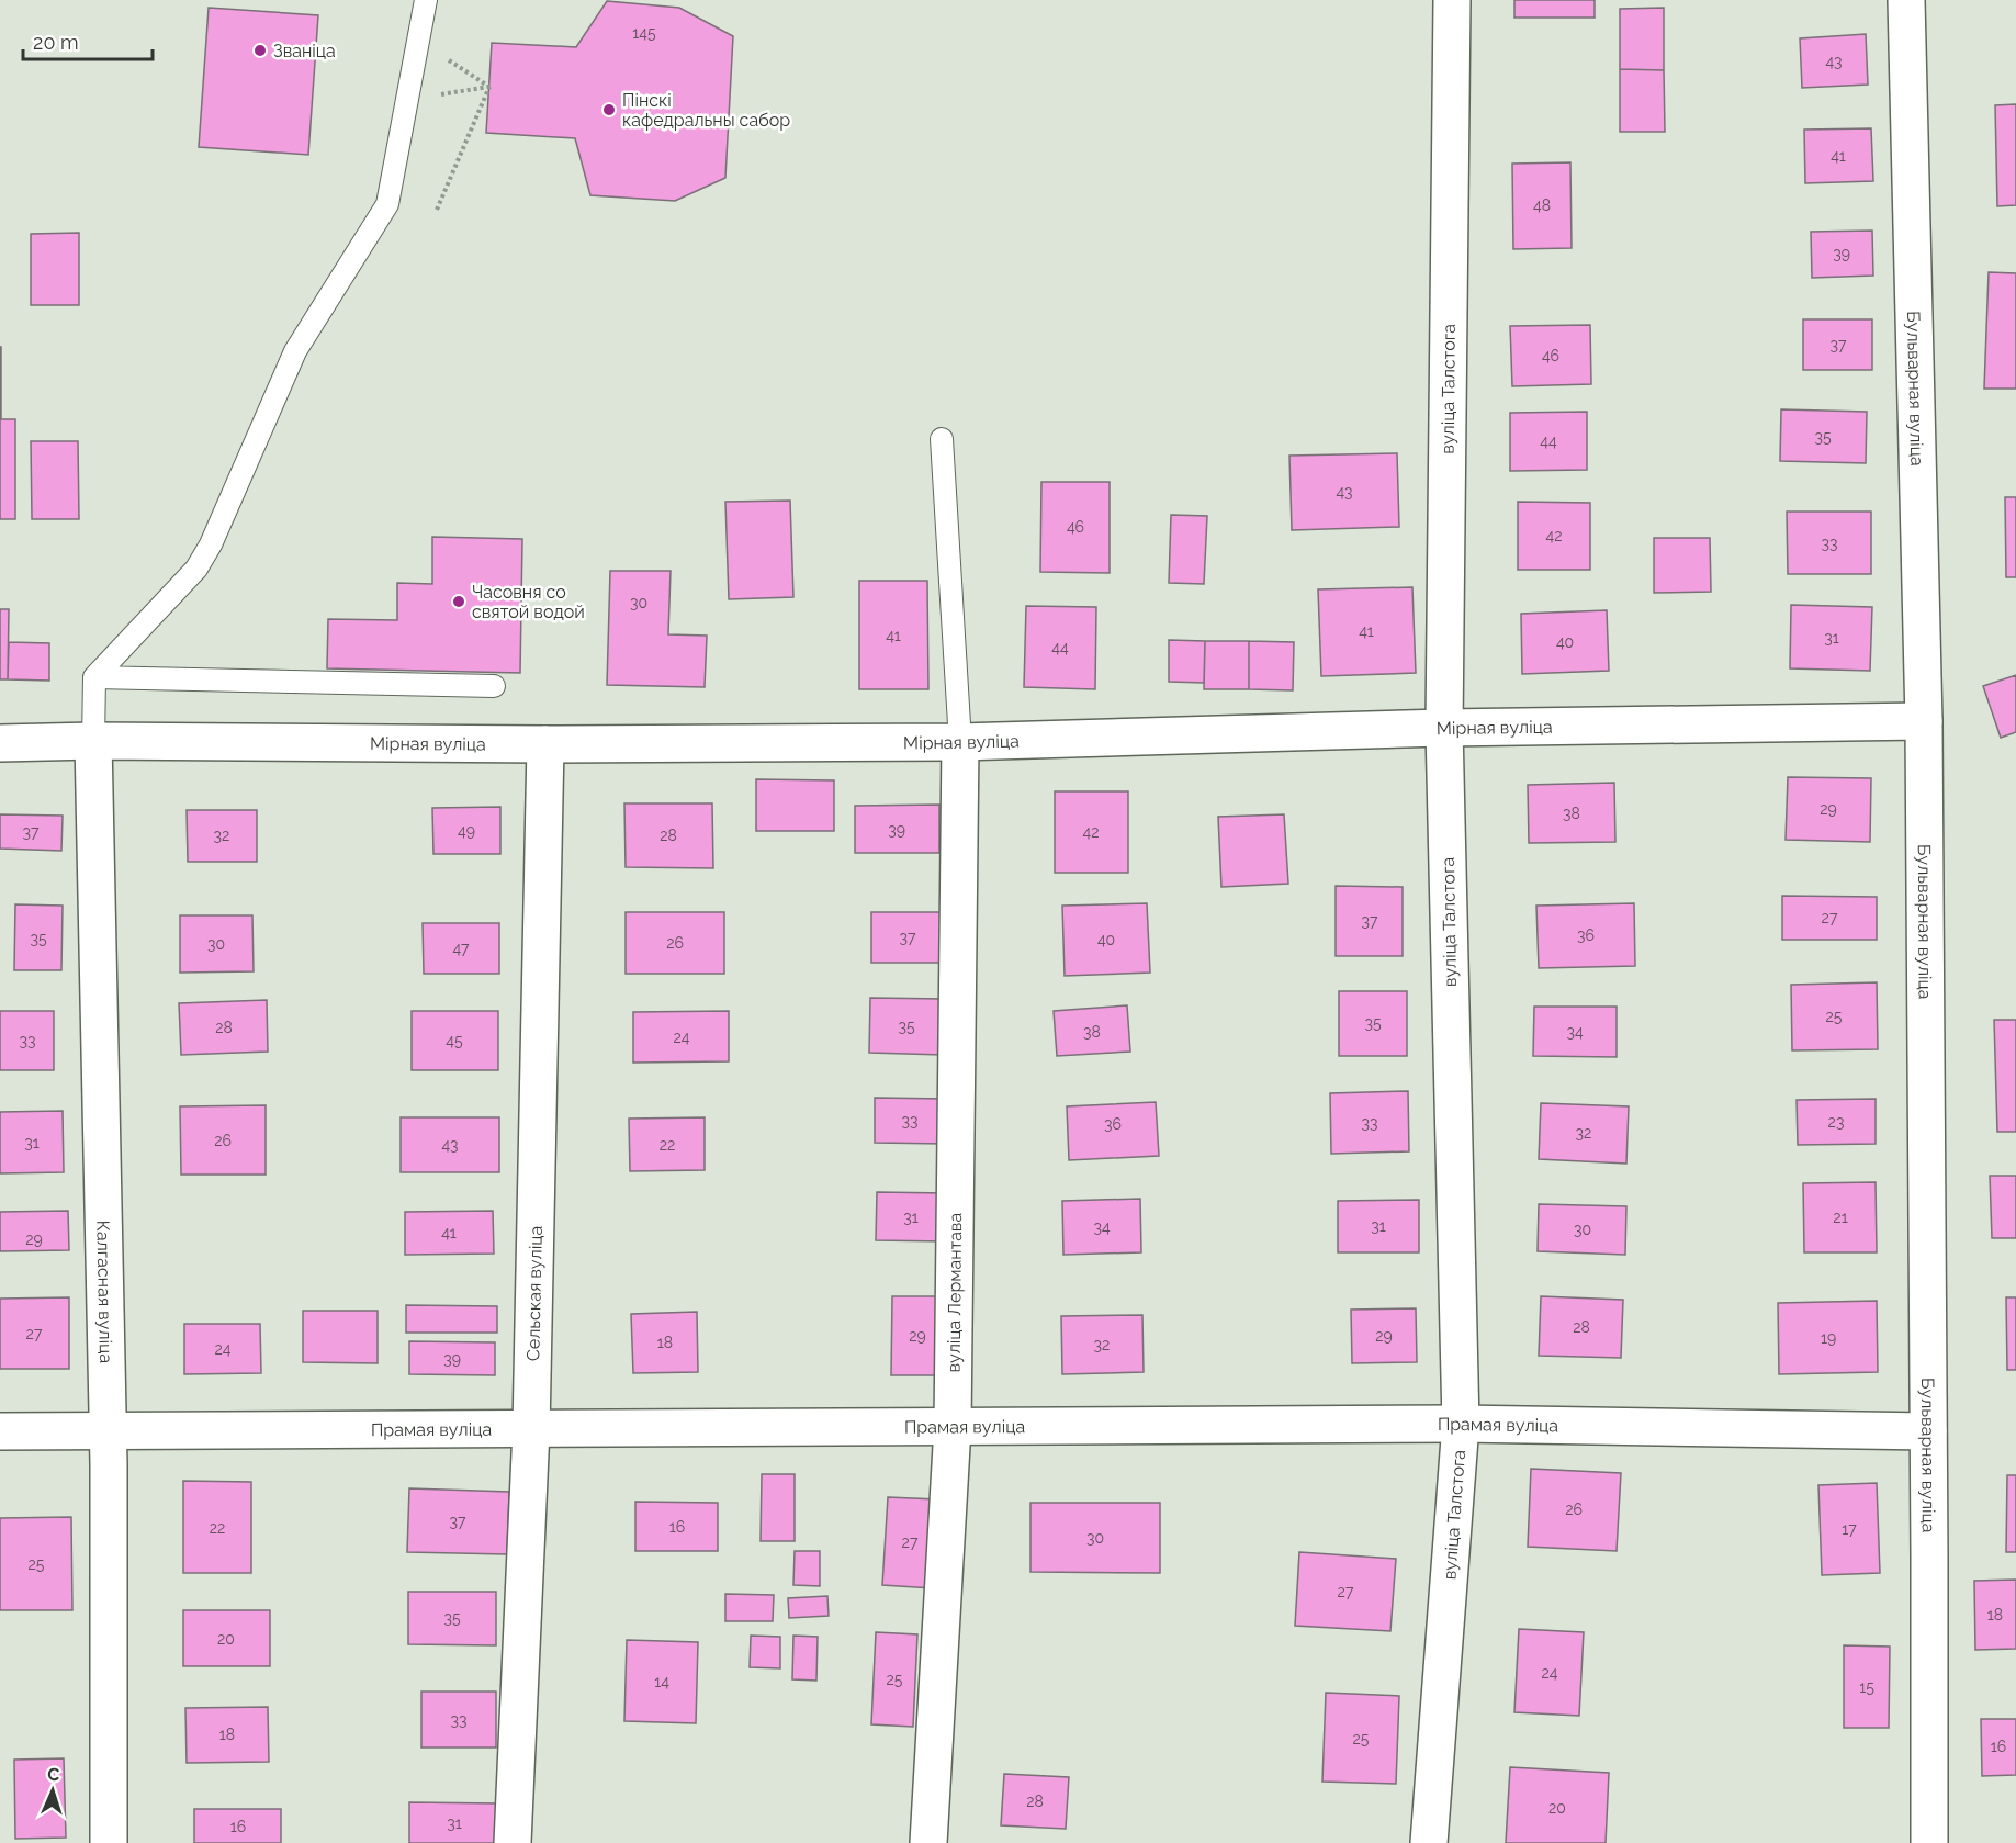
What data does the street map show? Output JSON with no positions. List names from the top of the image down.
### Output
{
  "streets": {
    "street": [
      "вуліца Талстога",
      "Бульварная вуліца",
      "Мірная вуліца",
      "Калгасная вуліца",
      "вуліца Лермантава",
      "Сельская вуліца",
      "Прамая вуліца"
    ]
  },
  "crossings": [
    ["вуліца Талстога", "Мірная вуліца"],
    ["вуліца Талстога", "Прамая вуліца"],
    ["Бульварная вуліца", "Мірная вуліца"],
    ["Бульварная вуліца", "Прамая вуліца"],
    ["Мірная вуліца", "Калгасная вуліца"],
    ["Мірная вуліца", "вуліца Лермантава"],
    ["Мірная вуліца", "Сельская вуліца"],
    ["Калгасная вуліца", "Прамая вуліца"],
    ["вуліца Лермантава", "Прамая вуліца"],
    ["Сельская вуліца", "Прамая вуліца"]
  ],
  "places": ["Званіца", "Пінскі кафедральны сабор", "Часовня со святой водой"],
  "house_numbers": [
    "145",
    "43",
    "41",
    "48",
    "39",
    "37",
    "46",
    "35",
    "44",
    "43",
    "46",
    "42",
    "33",
    "30",
    "41",
    "41",
    "31",
    "40",
    "44",
    "29",
    "38",
    "39",
    "49",
    "37",
    "42",
    "32",
    "28",
    "27",
    "37",
    "36",
    "37",
    "35",
    "40",
    "26",
    "30",
    "47",
    "25",
    "35",
    "35",
    "28",
    "38",
    "34",
    "24",
    "33",
    "45",
    "33",
    "23",
    "33",
    "36",
    "32",
    "26",
    "31",
    "43",
    "22",
    "31",
    "21",
    "31",
    "34",
    "30",
    "41",
    "29",
    "28",
    "27",
    "29",
    "29",
    "19",
    "18",
    "32",
    "24",
    "39",
    "26",
    "37",
    "16",
    "22",
    "17",
    "30",
    "27",
    "25",
    "27",
    "18",
    "35",
    "20",
    "24",
    "25",
    "14",
    "15",
    "33",
    "18",
    "25",
    "16",
    "28",
    "20",
    "31",
    "16"
  ],
  "scale_bar": "20 m",
  "north": "top"
}
